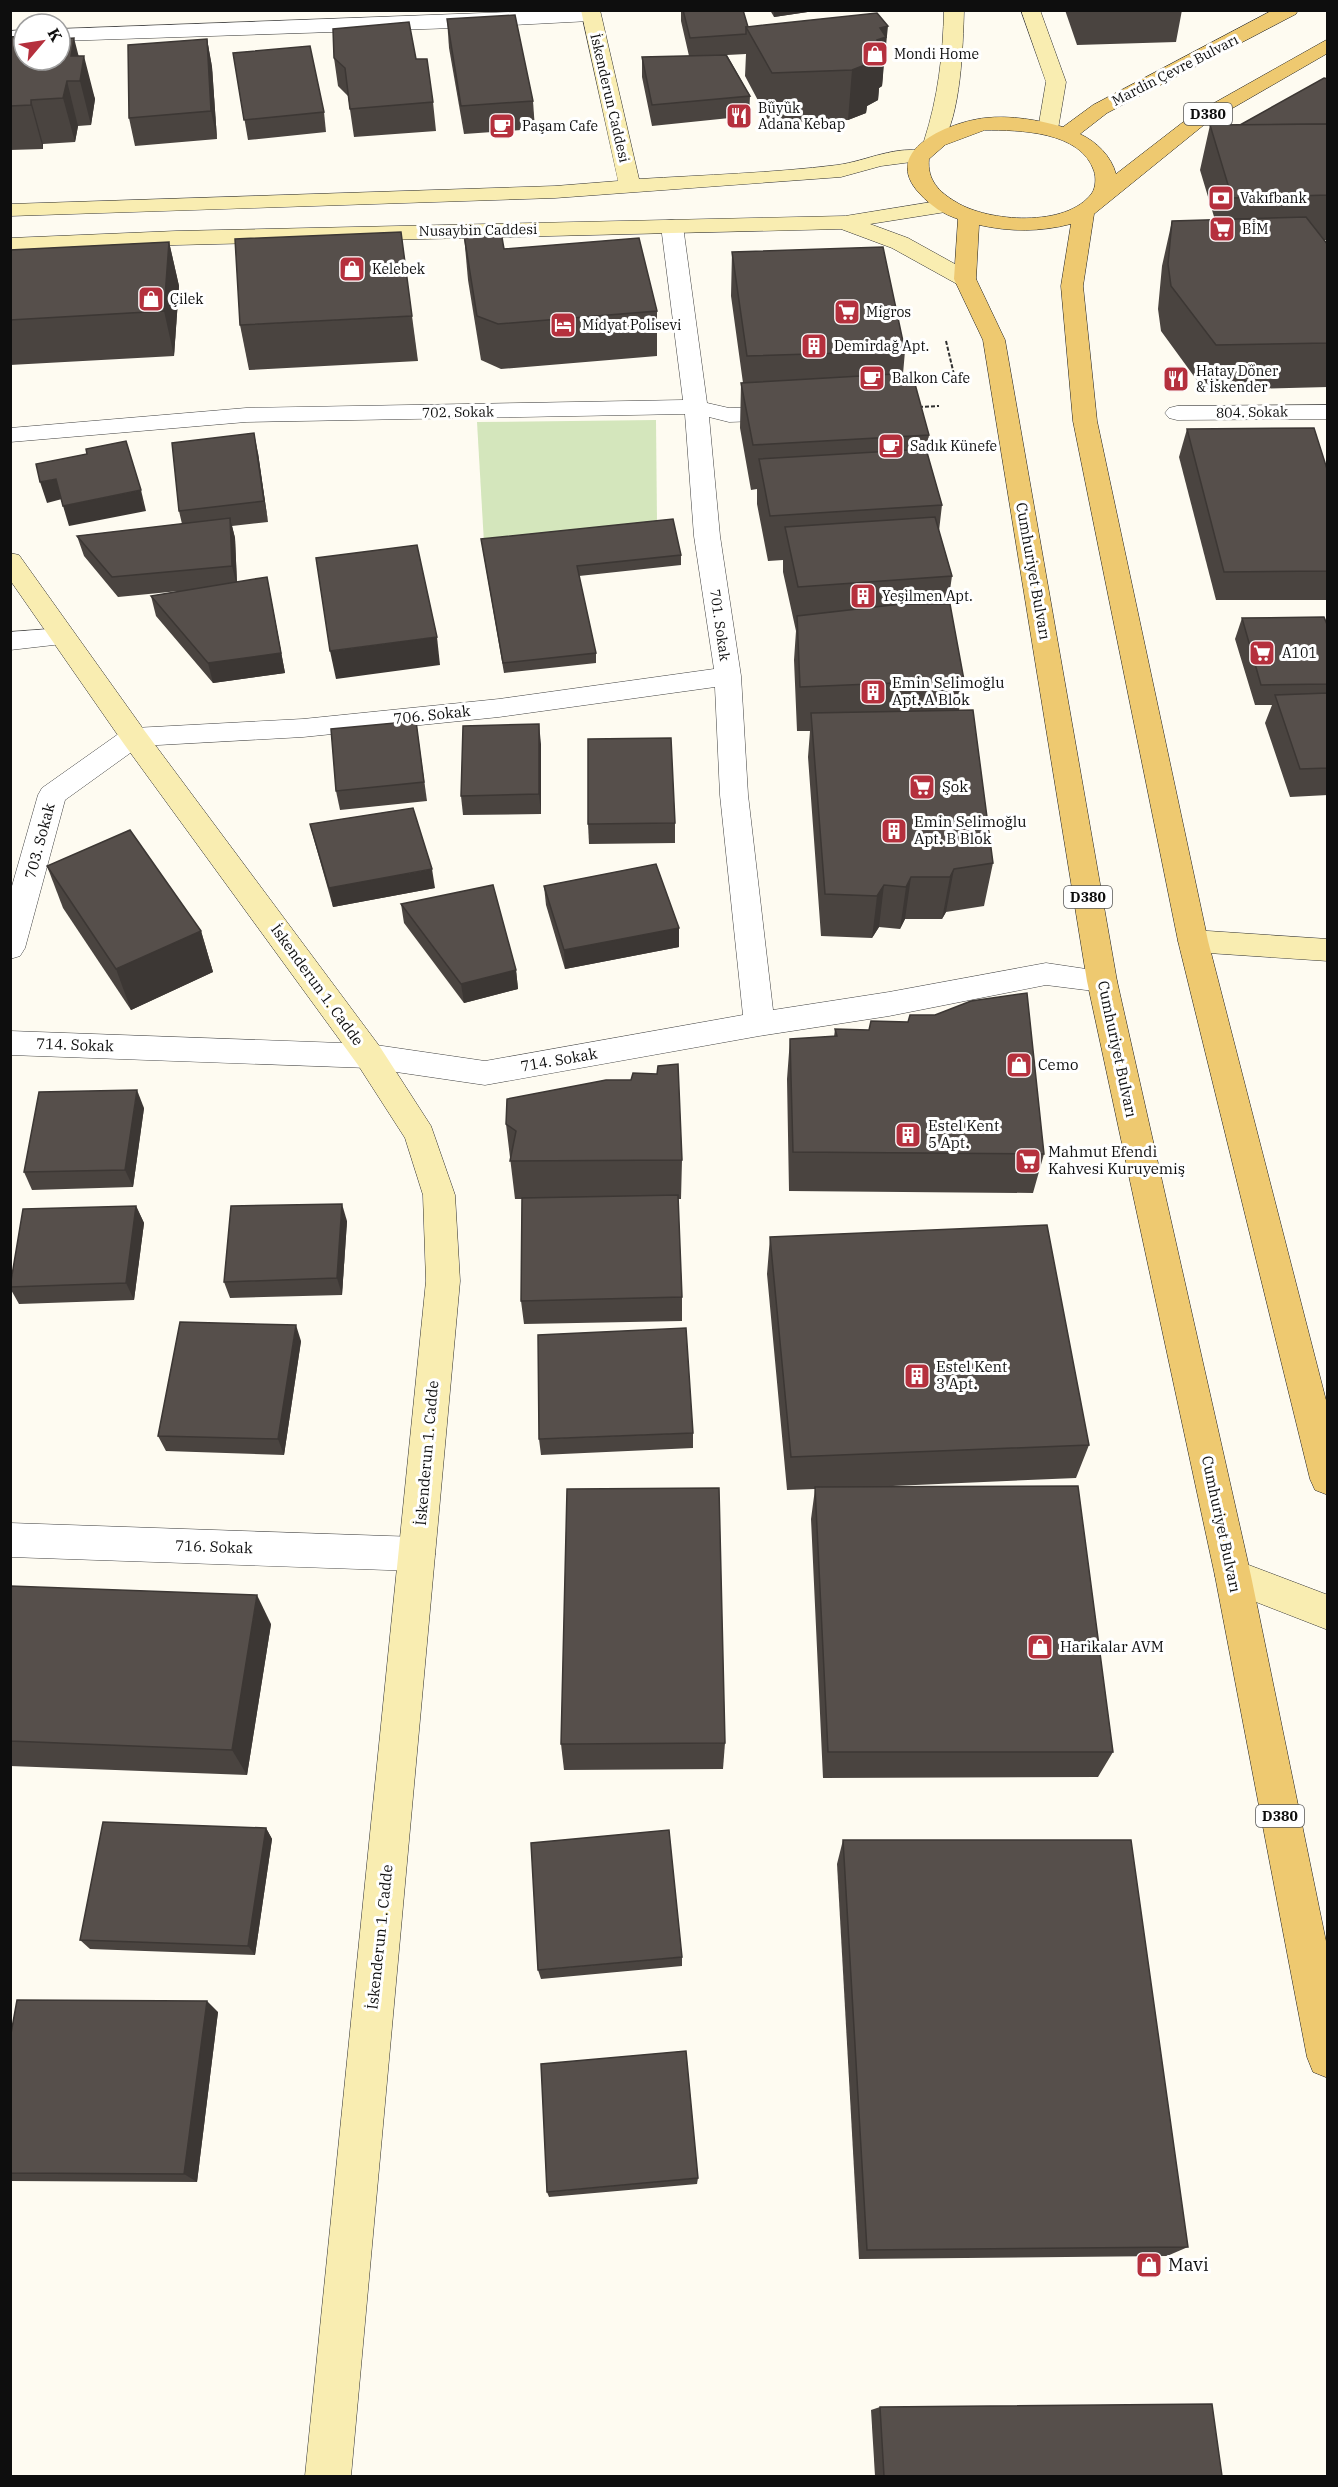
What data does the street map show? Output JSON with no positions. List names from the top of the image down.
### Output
{
  "streets": {
    "main road": [
      "Mardin Çevre Bulvarı",
      "İskenderun Caddesi",
      "D380",
      "Nusaybin Caddesi",
      "Cumhuriyet Bulvarı",
      "İskenderun 1. Cadde"
    ],
    "street": [
      "702. Sokak",
      "804. Sokak",
      "701. Sokak",
      "706. Sokak",
      "703. Sokak",
      "714. Sokak",
      "716. Sokak"
    ]
  },
  "crossings": [
    ["Nusaybin Caddesi", "Cumhuriyet Bulvarı"],
    ["Nusaybin Caddesi", "701. Sokak"],
    ["702. Sokak", "701. Sokak"],
    ["Cumhuriyet Bulvarı", "714. Sokak"],
    ["701. Sokak", "706. Sokak"],
    ["701. Sokak", "714. Sokak"],
    ["706. Sokak", "703. Sokak"],
    ["706. Sokak", "İskenderun 1. Cadde"],
    ["703. Sokak", "İskenderun 1. Cadde"],
    ["İskenderun 1. Cadde", "714. Sokak"],
    ["İskenderun 1. Cadde", "716. Sokak"]
  ],
  "places": {
    "shop": [
      "Mondi Home",
      "Kelebek",
      "Çilek",
      "Cemo",
      "Harikalar AVM",
      "Mavi"
    ],
    "restaurant": ["Büyük Adana Kebap", "Hatay Döner & İskender"],
    "cafe": ["Paşam Cafe", "Balkon Cafe", "Sadık Künefe"],
    "bank": ["Vakıfbank"],
    "supermarket": [
      "BİM",
      "Migros",
      "A101",
      "Şok",
      "Mahmut Efendi Kahvesi Kuruyemiş"
    ],
    "hotel": ["Midyat Polisevi"],
    "building": [
      "Demirdağ Apt.",
      "Yeşilmen Apt.",
      "Emin Selimoğlu Apt. A Blok",
      "Emin Selimoğlu Apt. B Blok",
      "Estel Kent 5 Apt.",
      "Estel Kent 3 Apt."
    ]
  },
  "north": "top right"
}
